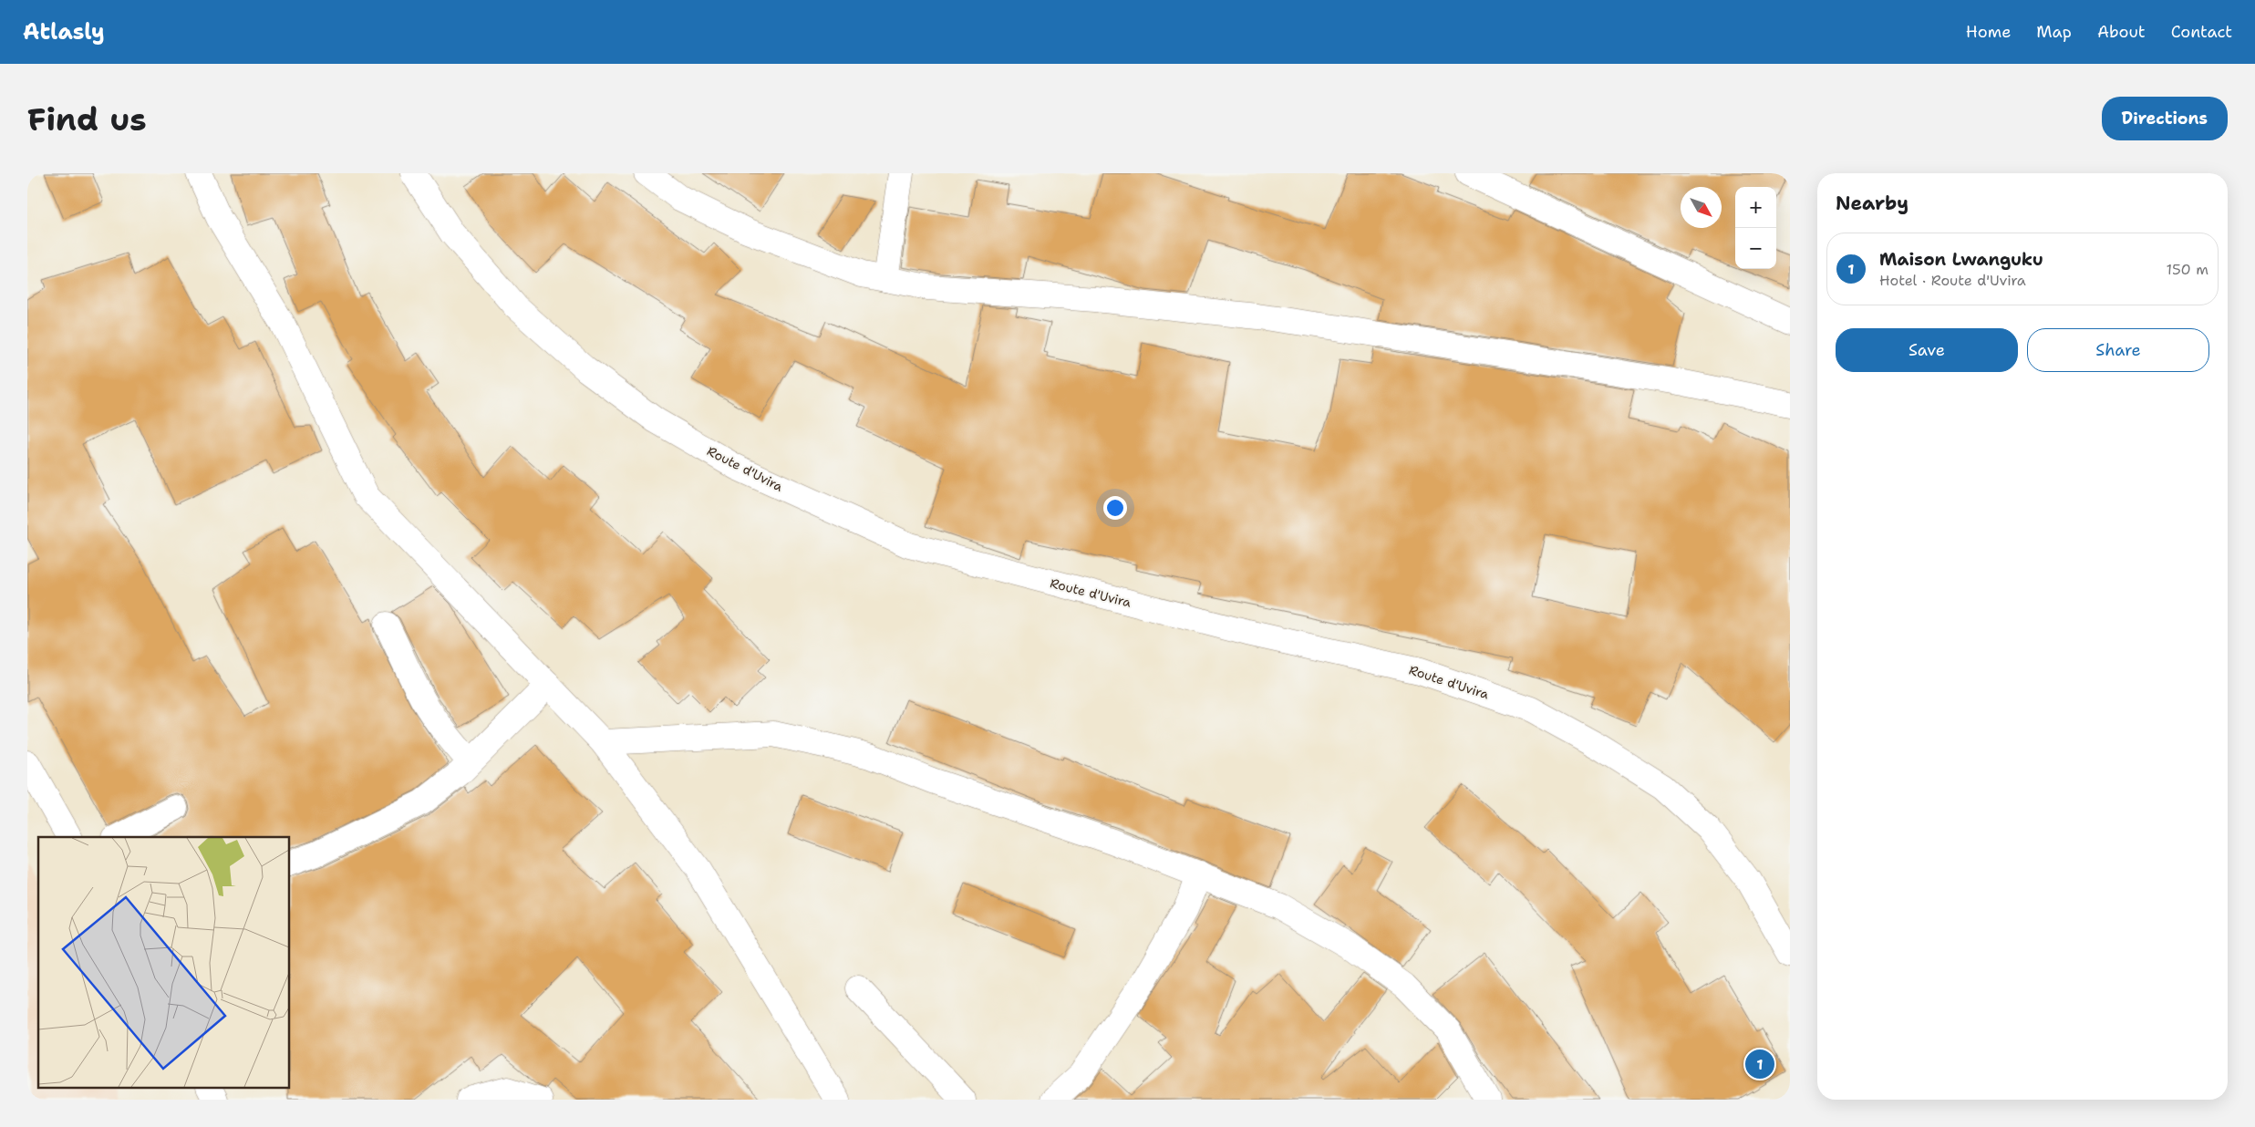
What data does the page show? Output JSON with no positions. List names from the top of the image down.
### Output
{
  "streets": {
    "street": ["Route d'Uvira"]
  },
  "north": "bottom right",
  "page": {
    "header": "Atlasly",
    "nav": [
      "Home",
      "Map",
      "About",
      "Contact"
    ],
    "buttons": [
      "Directions",
      ["Save", "Share"]
    ],
    "title": "Find us",
    "heading": "Nearby",
    "map_buttons": ["+", "−"],
    "list": [
      {
        "mark": "1",
        "name": "Maison Lwanguku",
        "note": "Hotel · Route d'Uvira",
        "value": "150 m"
      }
    ],
    "pins": "1"
  }
}
